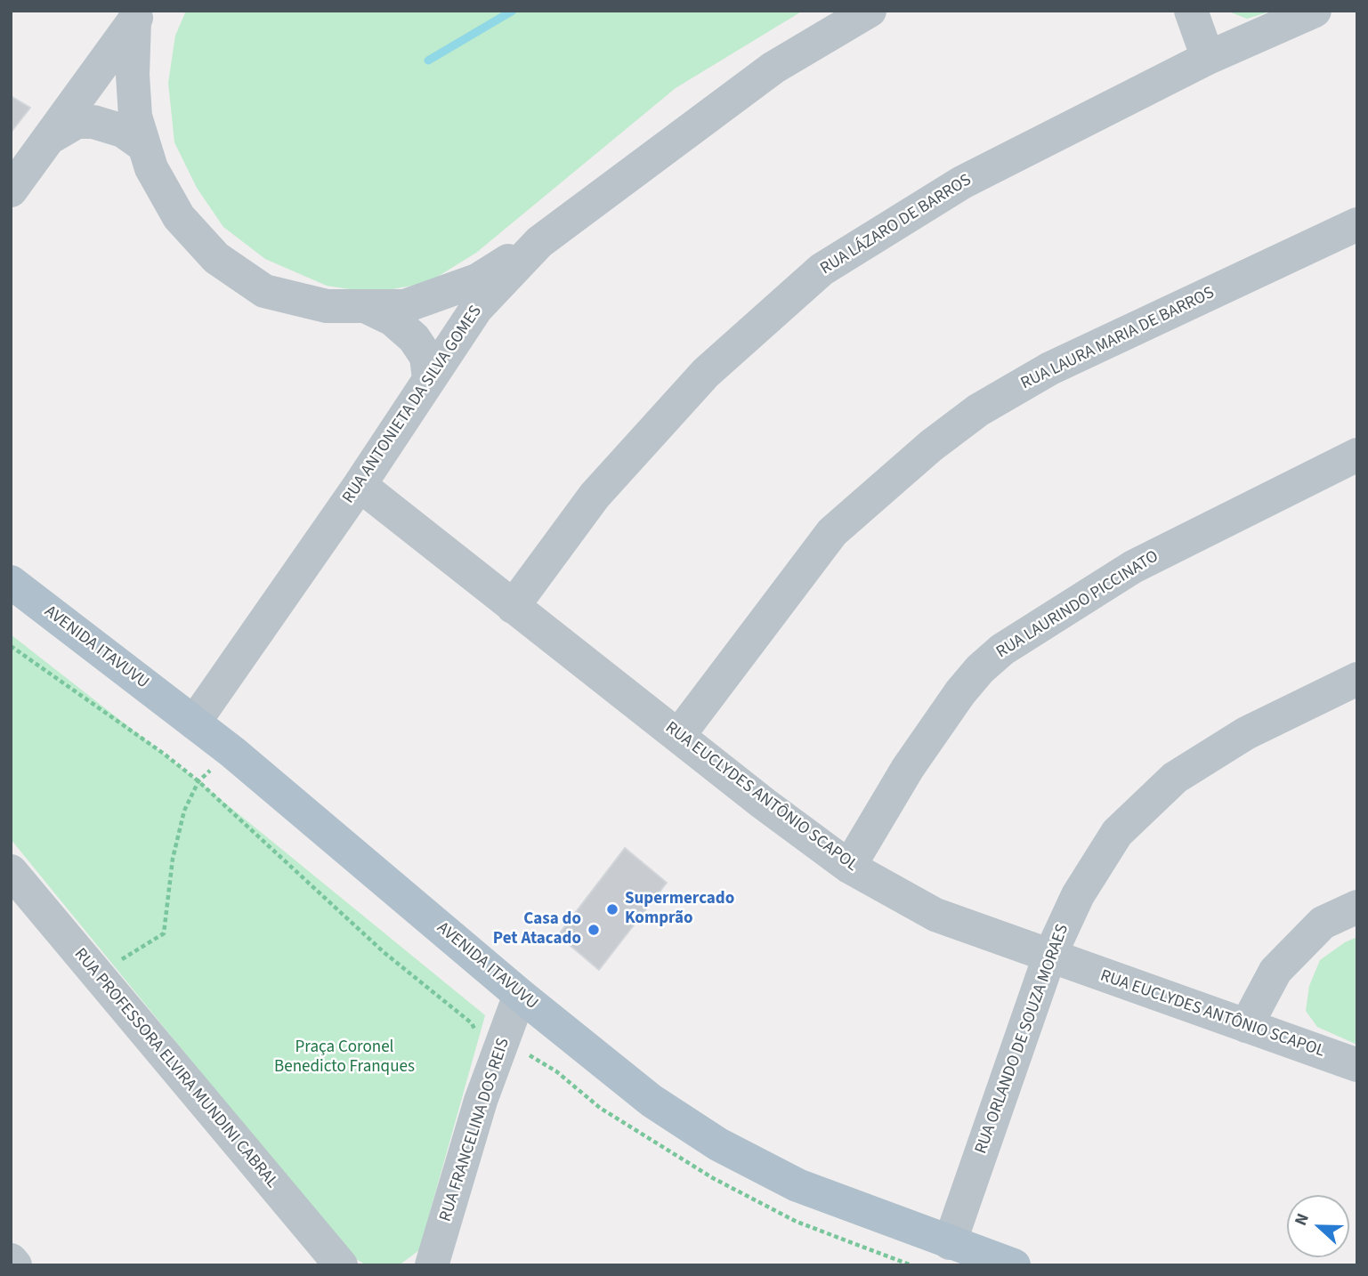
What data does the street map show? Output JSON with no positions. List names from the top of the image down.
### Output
{
  "streets": {
    "main road": ["AVENIDA ITAVUVU"],
    "street": [
      "RUA LÁZARO DE BARROS",
      "RUA LAURA MARIA DE BARROS",
      "RUA ANTONIETA DA SILVA GOMES",
      "RUA LAURINDO PICCINATO",
      "RUA EUCLYDES ANTÔNIO SCAPOL",
      "RUA ORLANDO DE SOUZA MORAES",
      "RUA PROFESSORA ELVIRA MUNDINI CABRAL",
      "RUA FRANCELINA DOS REIS"
    ]
  },
  "crossings": [
    ["RUA LÁZARO DE BARROS", "RUA EUCLYDES ANTÔNIO SCAPOL"],
    ["RUA LAURA MARIA DE BARROS", "RUA EUCLYDES ANTÔNIO SCAPOL"],
    ["RUA ANTONIETA DA SILVA GOMES", "AVENIDA ITAVUVU"],
    ["RUA ANTONIETA DA SILVA GOMES", "RUA EUCLYDES ANTÔNIO SCAPOL"],
    ["RUA LAURINDO PICCINATO", "RUA EUCLYDES ANTÔNIO SCAPOL"],
    ["AVENIDA ITAVUVU", "RUA ORLANDO DE SOUZA MORAES"],
    ["AVENIDA ITAVUVU", "RUA FRANCELINA DOS REIS"],
    ["RUA EUCLYDES ANTÔNIO SCAPOL", "RUA ORLANDO DE SOUZA MORAES"]
  ],
  "parks": ["Praça Coronel Benedicto Franques"],
  "places": ["Supermercado Komprão", "Casa do Pet Atacado"],
  "north": "left"
}
